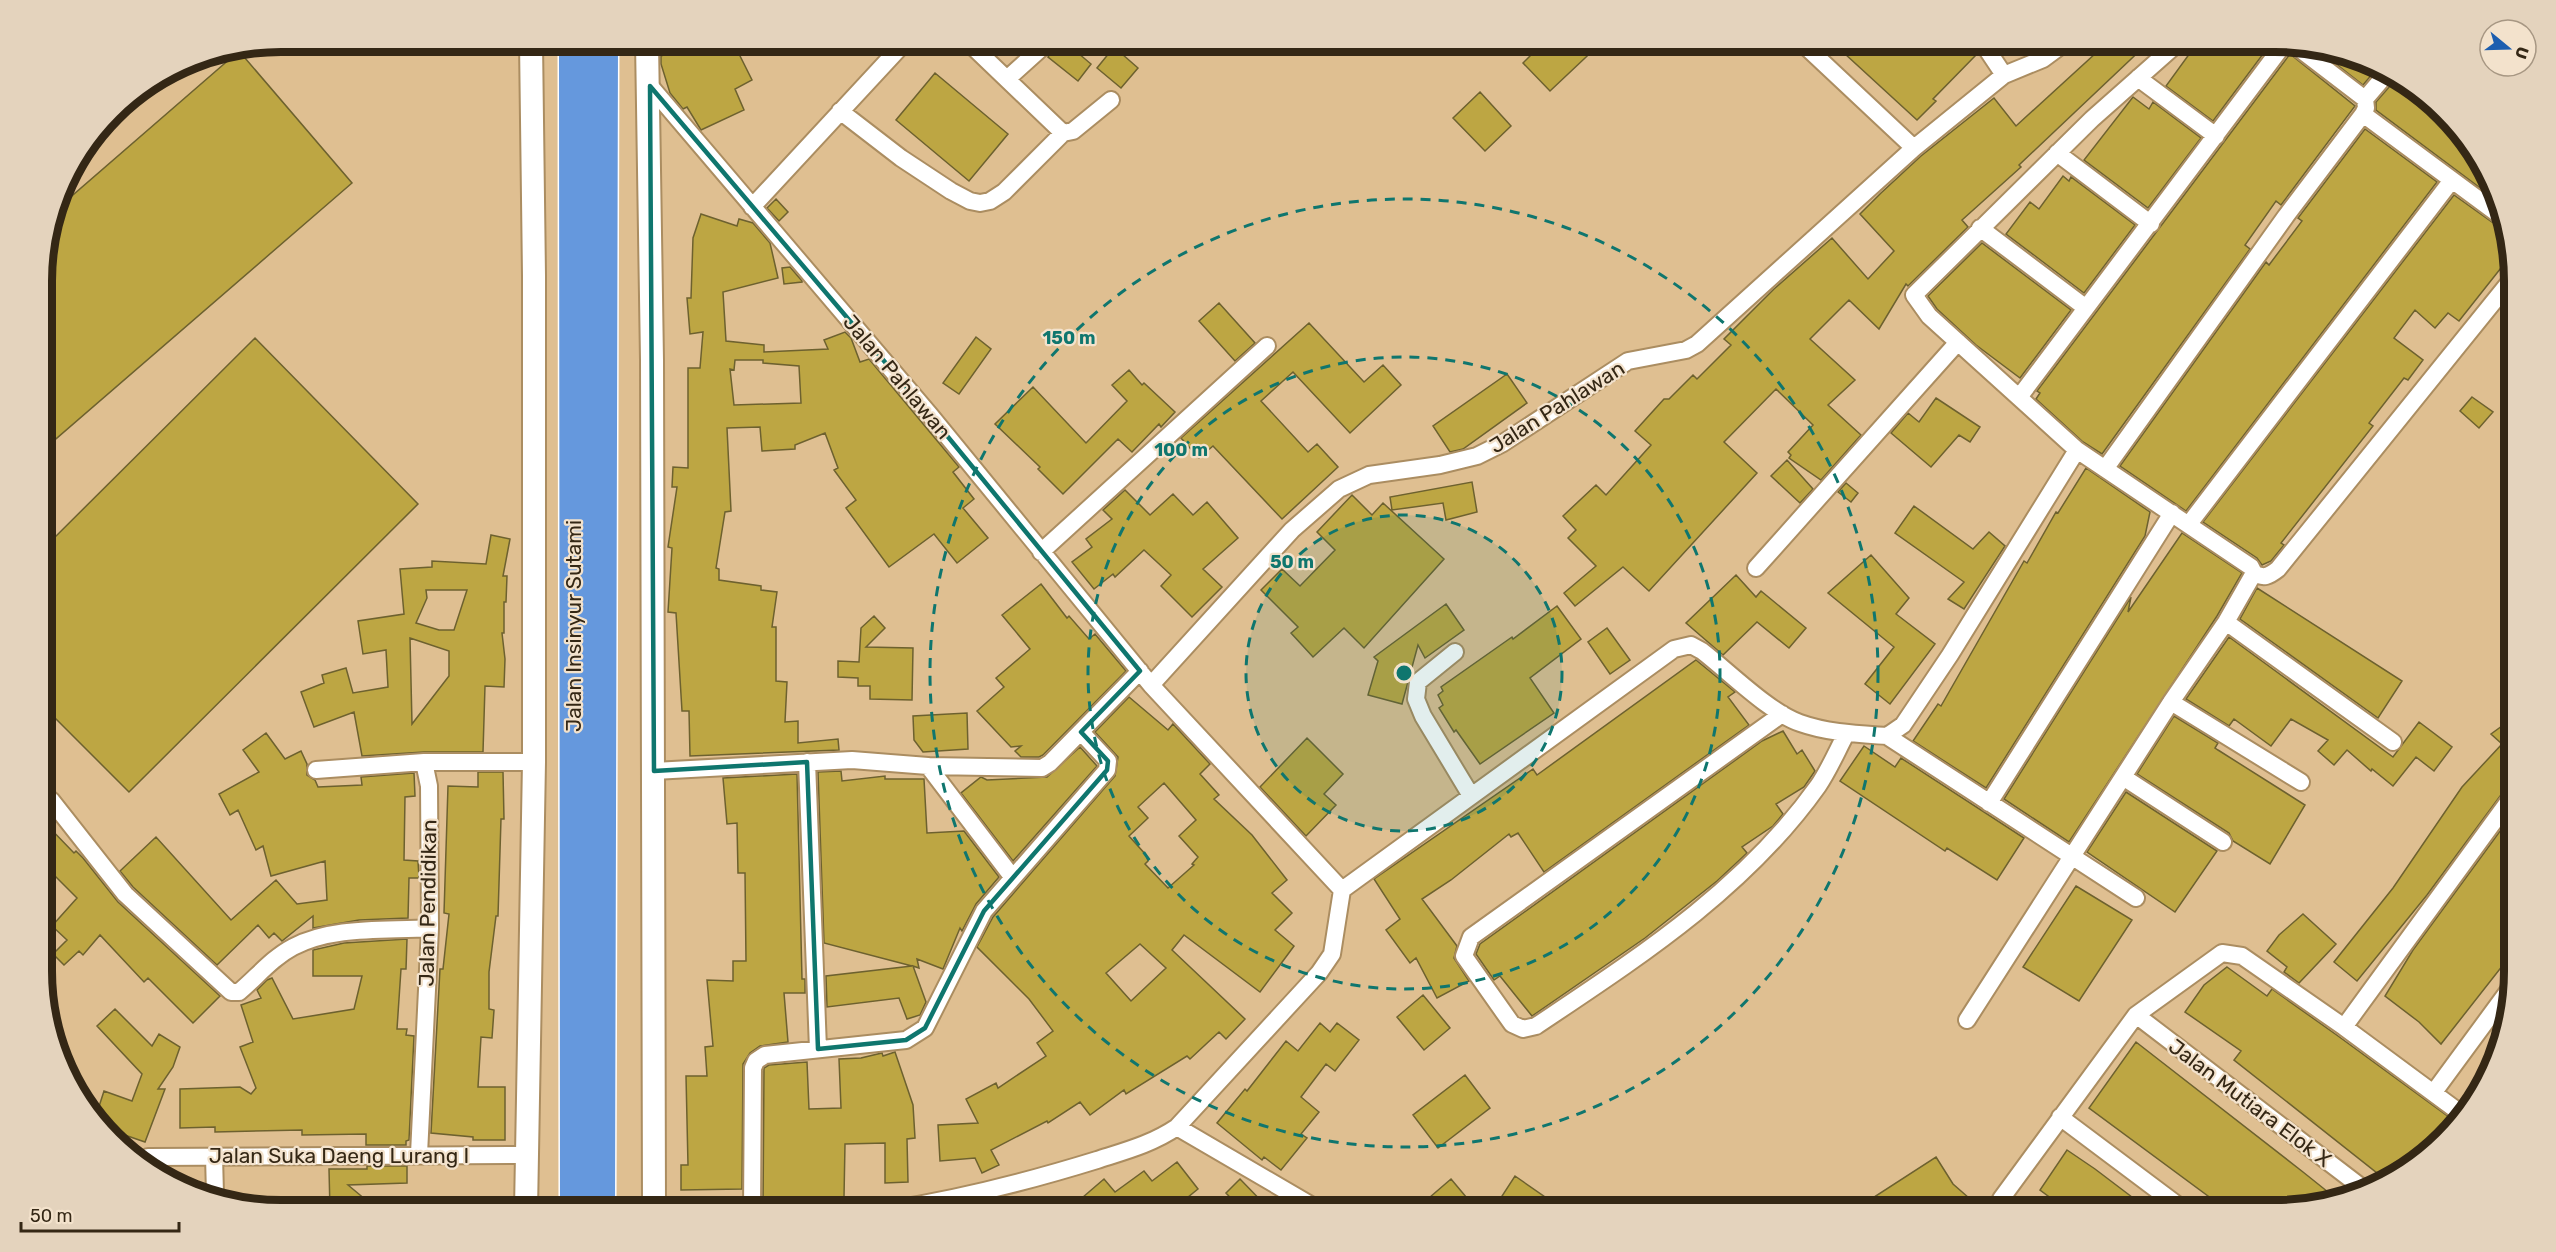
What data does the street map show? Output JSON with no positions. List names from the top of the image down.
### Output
{
  "streets": {
    "highway": ["Jalan Insinyur Sutami"],
    "street": [
      "Jalan Pahlawan",
      "Jalan Pendidikan",
      "Jalan Mutiara Elok X",
      "Jalan Suka Daeng Lurang I"
    ]
  },
  "crossings": [
    ["Jalan Pendidikan", "Jalan Suka Daeng Lurang I"]
  ],
  "scale_bar": "50 m",
  "north": "right",
  "rings": ["150 m", "100 m", "50 m"]
}
